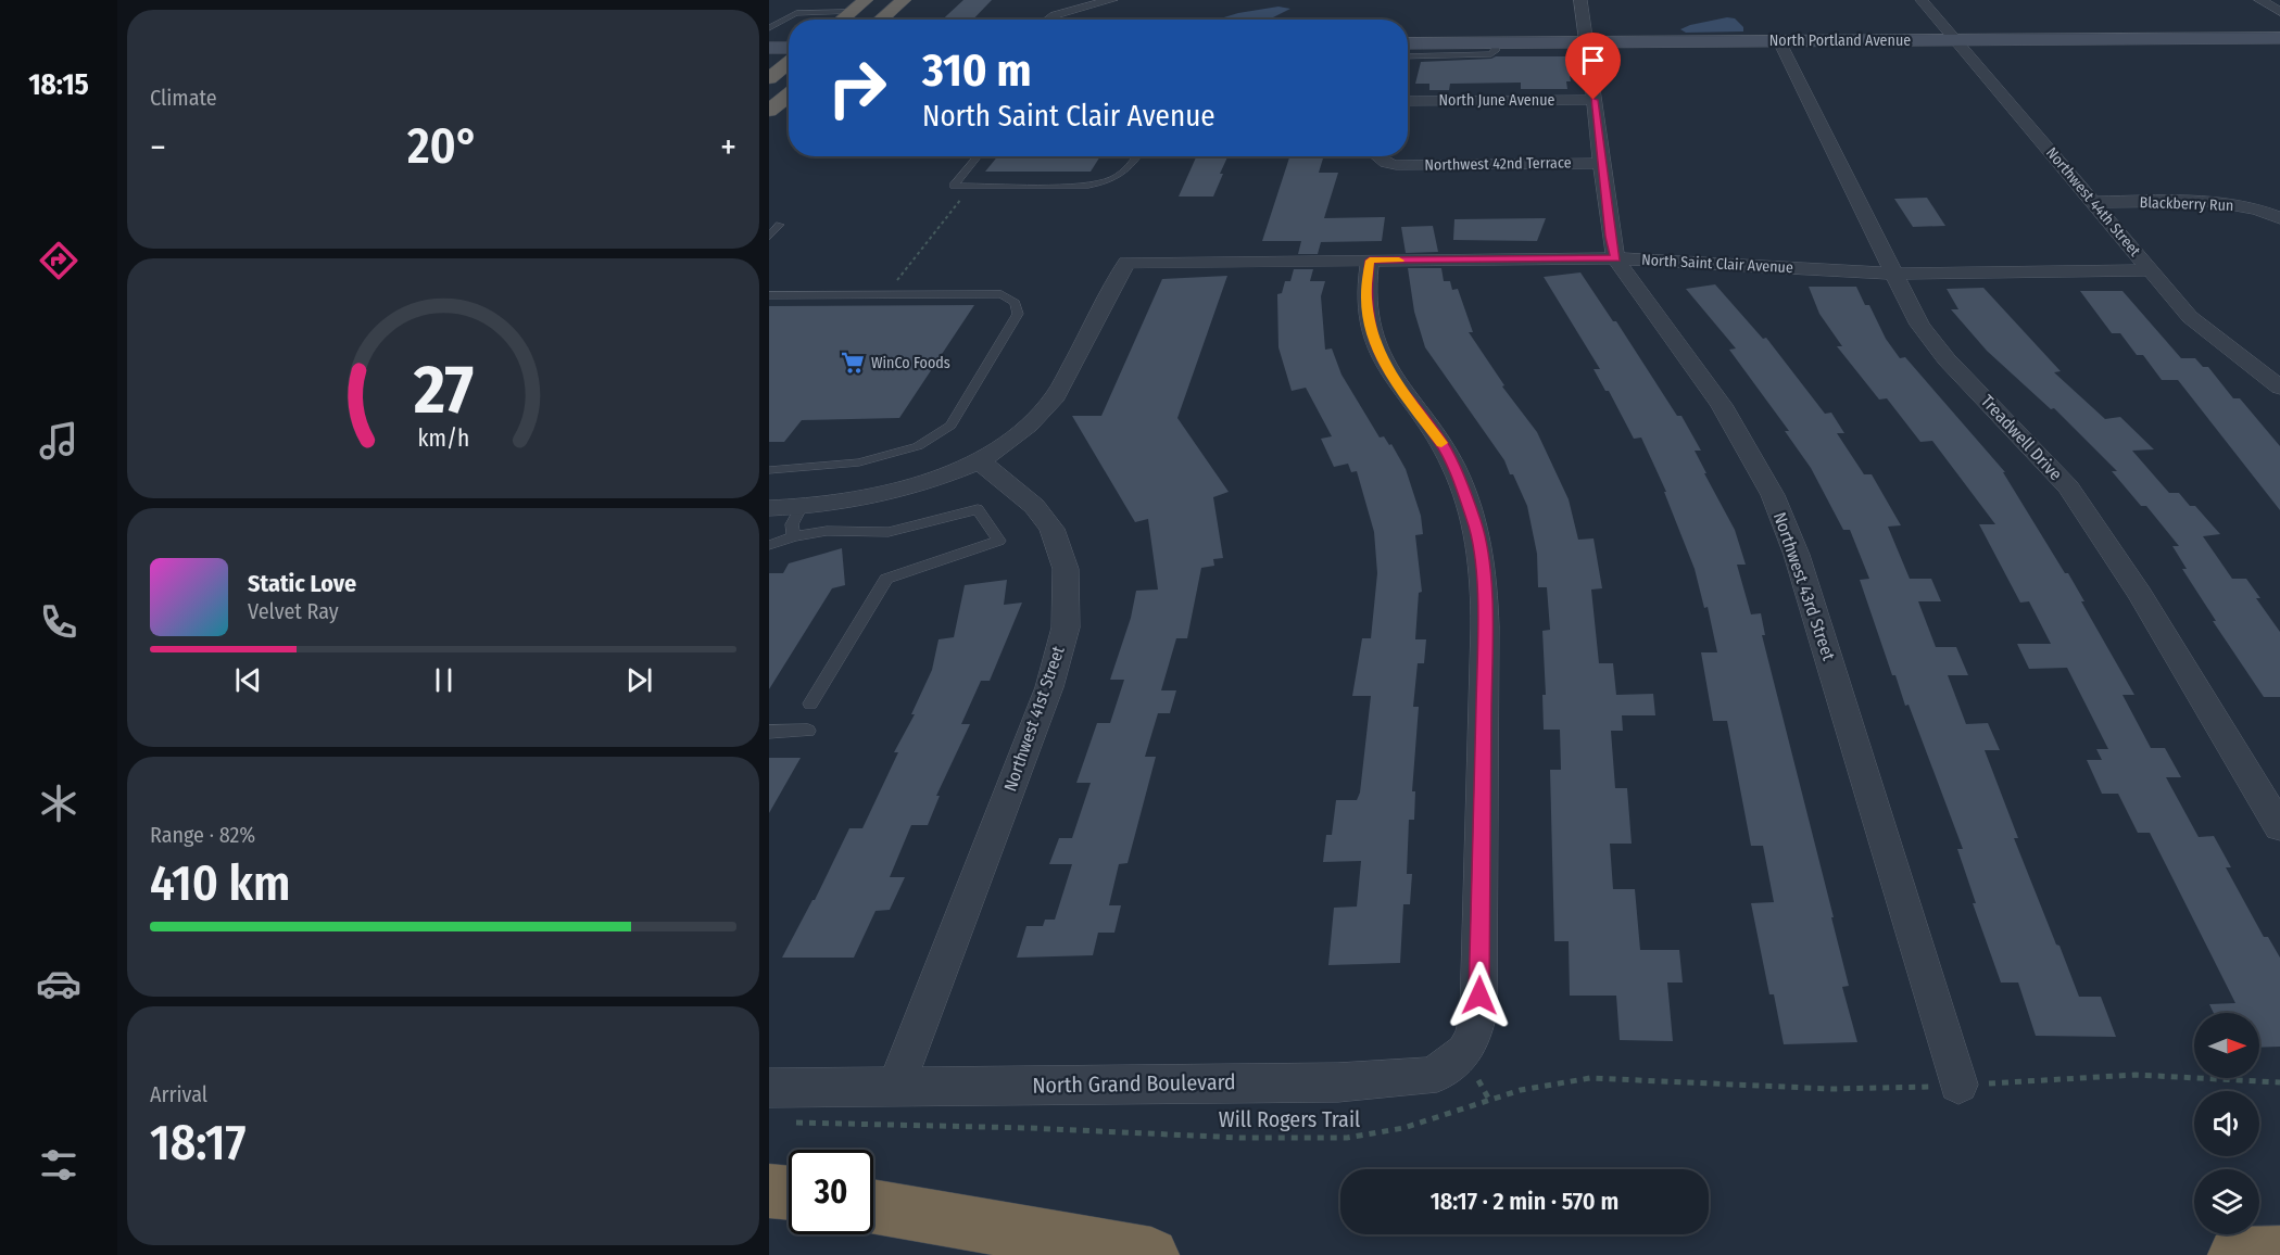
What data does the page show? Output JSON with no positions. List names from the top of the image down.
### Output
{
  "streets": {
    "main road": ["North Portland Avenue"],
    "street": [
      "North June Avenue",
      "Northwest 42nd Terrace",
      "Northwest 44th Street",
      "Blackberry Run",
      "North Saint Clair Avenue",
      "Treadwell Drive",
      "Northwest 43rd Street",
      "Northwest 41st Street",
      "North Grand Boulevard"
    ],
    "path": ["Will Rogers Trail"]
  },
  "crossings": [
    ["North Portland Avenue", "Northwest 44th Street"],
    ["North Portland Avenue", "Treadwell Drive"],
    ["North Portland Avenue", "Northwest 43rd Street"],
    ["North June Avenue", "Northwest 43rd Street"],
    ["Northwest 42nd Terrace", "Northwest 43rd Street"],
    ["Northwest 44th Street", "Blackberry Run"],
    ["Northwest 44th Street", "North Saint Clair Avenue"],
    ["North Saint Clair Avenue", "Treadwell Drive"],
    ["North Saint Clair Avenue", "Northwest 43rd Street"],
    ["North Saint Clair Avenue", "Northwest 41st Street"],
    ["North Saint Clair Avenue", "North Grand Boulevard"],
    ["Northwest 41st Street", "North Grand Boulevard"]
  ],
  "places": {
    "supermarket": ["WinCo Foods"]
  },
  "north": "right",
  "page": {
    "tabs": "18:15",
    "tile": [
      "Climate",
      ["Range · 82%", "410 km"],
      ["Arrival", "18:17"]
    ],
    "turn": ["310 m", "North Saint Clair Avenue"],
    "heat": ["−", "20°", "+"],
    "song": ["Static Love", "Velvet Ray"],
    "limit": "30",
    "trip": "18:17 · 2 min · 570 m",
    "gauge": ["27", "km/h"]
  }
}
